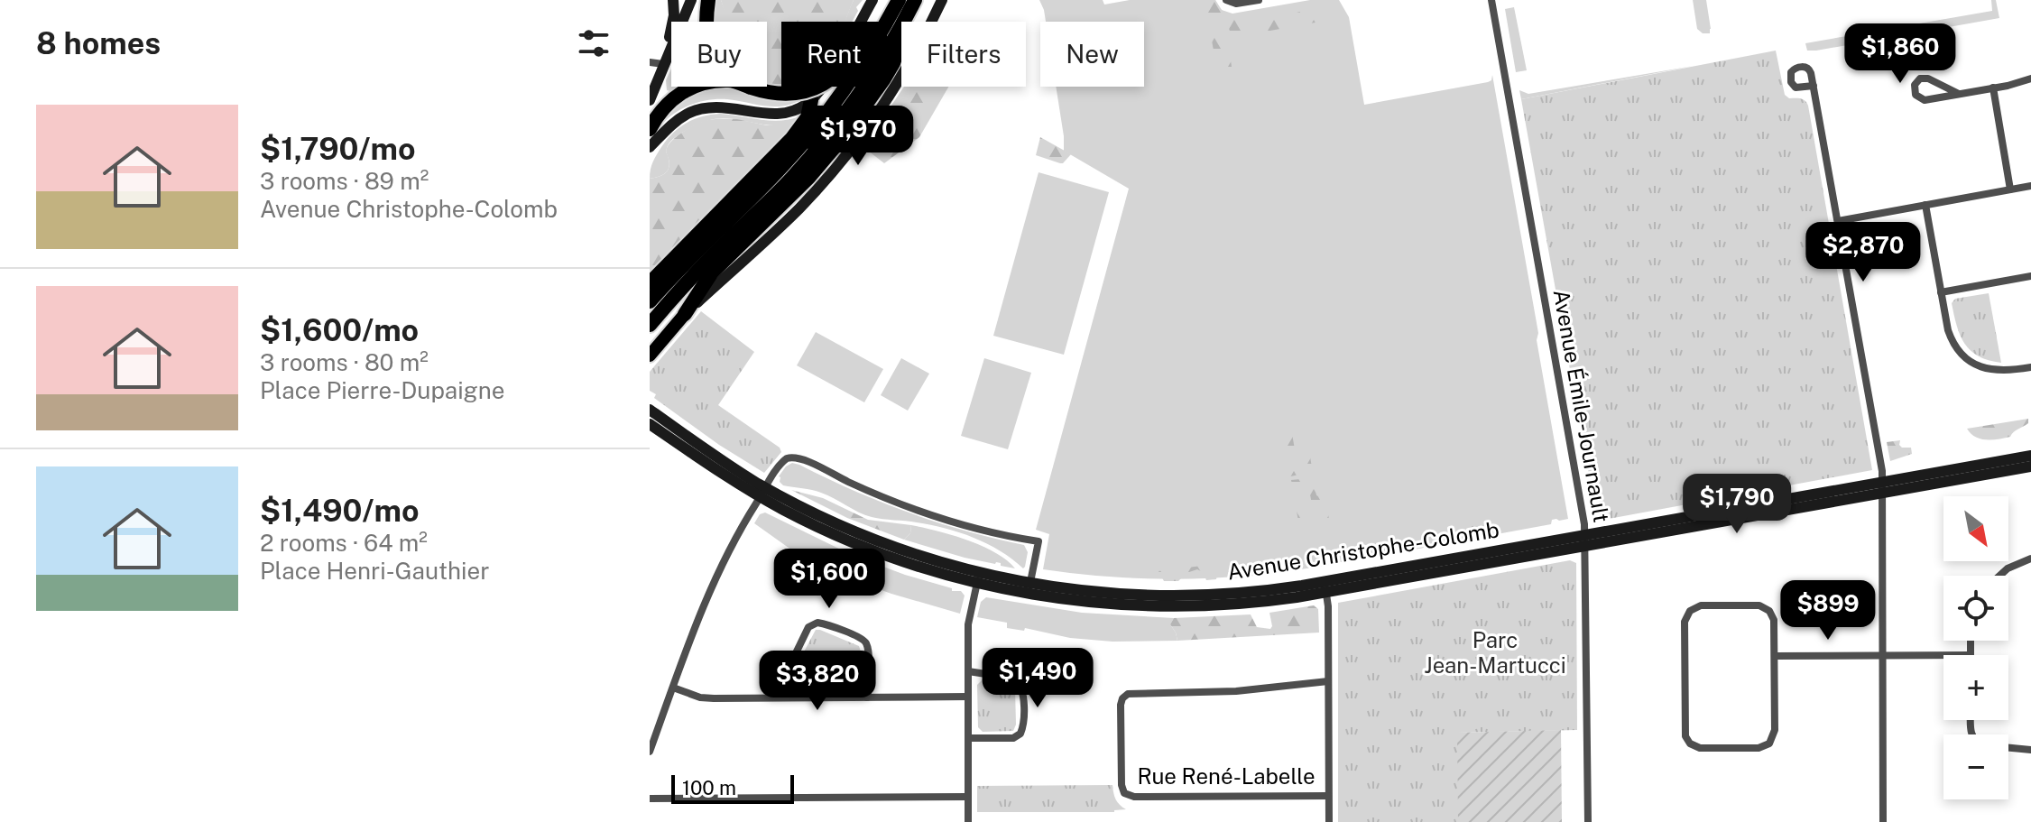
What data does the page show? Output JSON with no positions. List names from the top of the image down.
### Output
{
  "streets": {
    "main road": ["Avenue Christophe-Colomb"],
    "street": ["Avenue Émile-Journault", "Rue René-Labelle"]
  },
  "crossings": [
    ["Avenue Émile-Journault", "Avenue Christophe-Colomb"]
  ],
  "parks": ["Parc Jean-Martucci"],
  "scale_bar": "100 m",
  "north": "bottom right",
  "page": {
    "heading": "8 homes",
    "chip": [
      "Buy",
      "Rent",
      "Filters",
      "New"
    ],
    "price": [
      "$1,860",
      "$1,970",
      "$2,870",
      "$1,790",
      "$1,600",
      "$899",
      "$1,490",
      "$3,820"
    ],
    "list": [
      {
        "name": "$1,790/mo",
        "note": "3 rooms · 89 m² · Avenue Christophe-Colomb"
      },
      {
        "name": "$1,600/mo",
        "note": "3 rooms · 80 m² · Place Pierre-Dupaigne"
      },
      {
        "name": "$1,490/mo",
        "note": "2 rooms · 64 m² · Place Henri-Gauthier"
      }
    ],
    "map_buttons": ["+", "−"],
    "scale": "100 m"
  }
}
